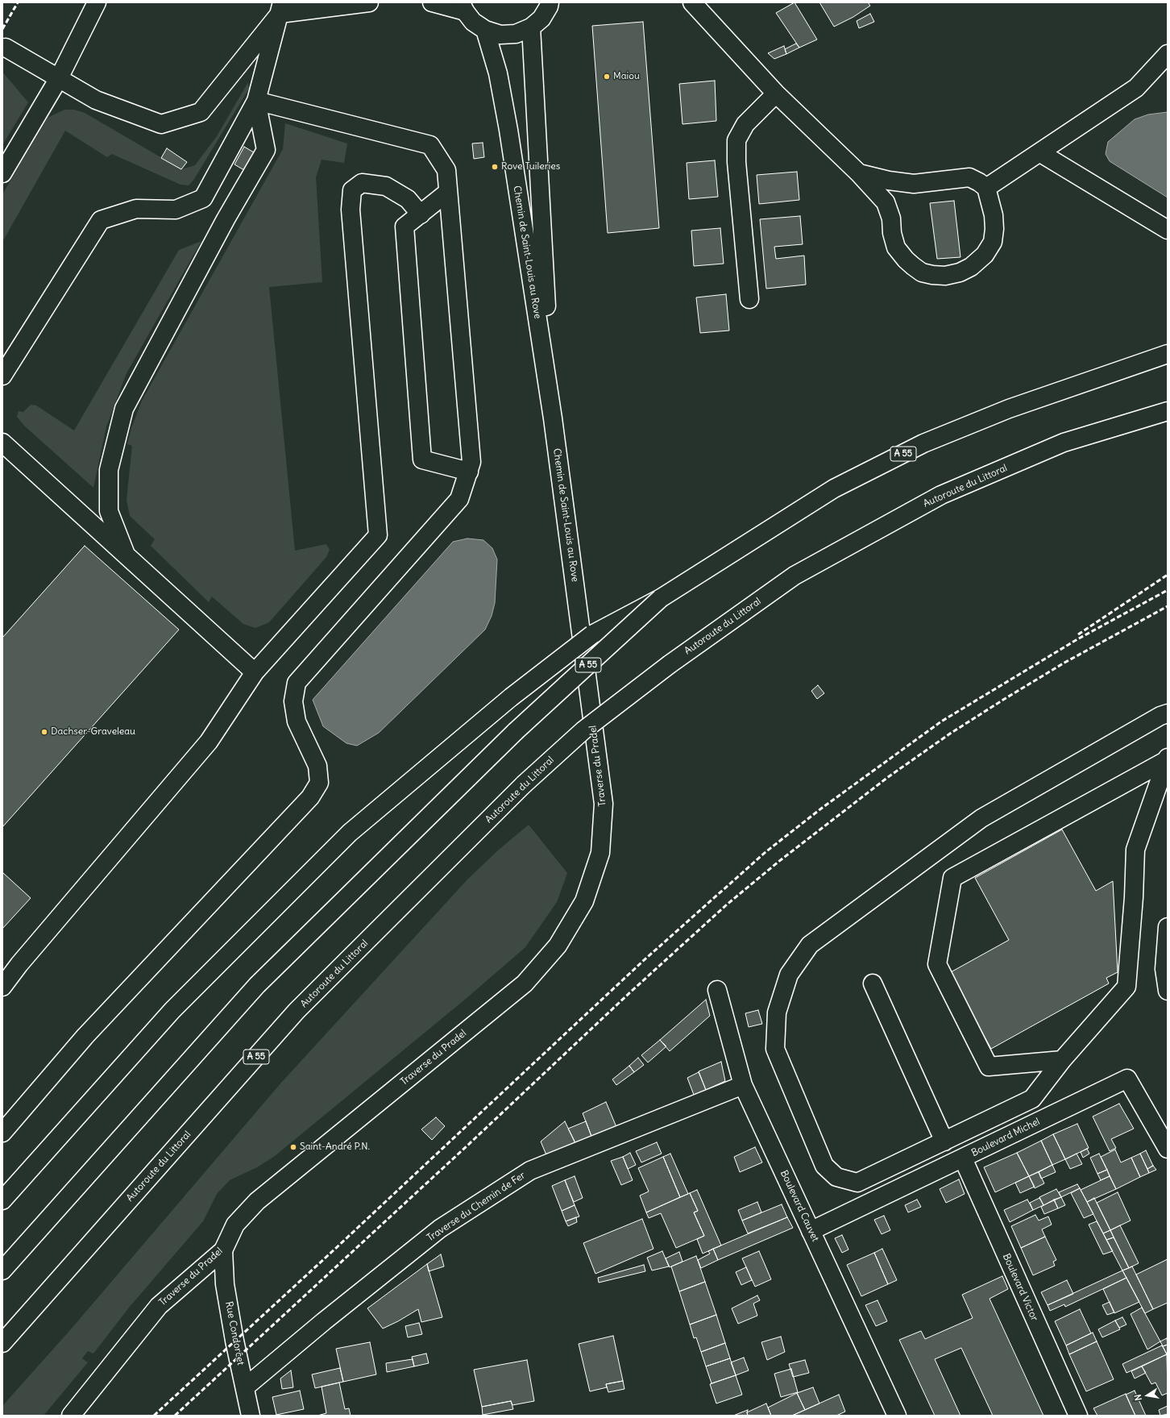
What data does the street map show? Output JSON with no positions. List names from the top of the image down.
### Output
{
  "streets": {
    "main road": [
      "Chemin de Saint-Louis au Rove",
      "A 55",
      "Autoroute du Littoral",
      "Traverse du Pradel",
      "Boulevard Michel",
      "Boulevard Cauvet",
      "Traverse du Chemin de Fer",
      "Boulevard Victor",
      "Rue Condorcet"
    ]
  },
  "crossings": [
    ["Chemin de Saint-Louis au Rove", "Traverse du Pradel"],
    ["Traverse du Pradel", "Rue Condorcet"],
    ["Boulevard Michel", "Boulevard Cauvet"],
    ["Boulevard Michel", "Boulevard Victor"],
    ["Boulevard Cauvet", "Traverse du Chemin de Fer"],
    ["Traverse du Chemin de Fer", "Rue Condorcet"]
  ],
  "places": [
    "Maiou",
    "Rove Tuileries",
    "Dachser-Graveleau",
    "Saint-André P.N."
  ],
  "north": "left"
}
